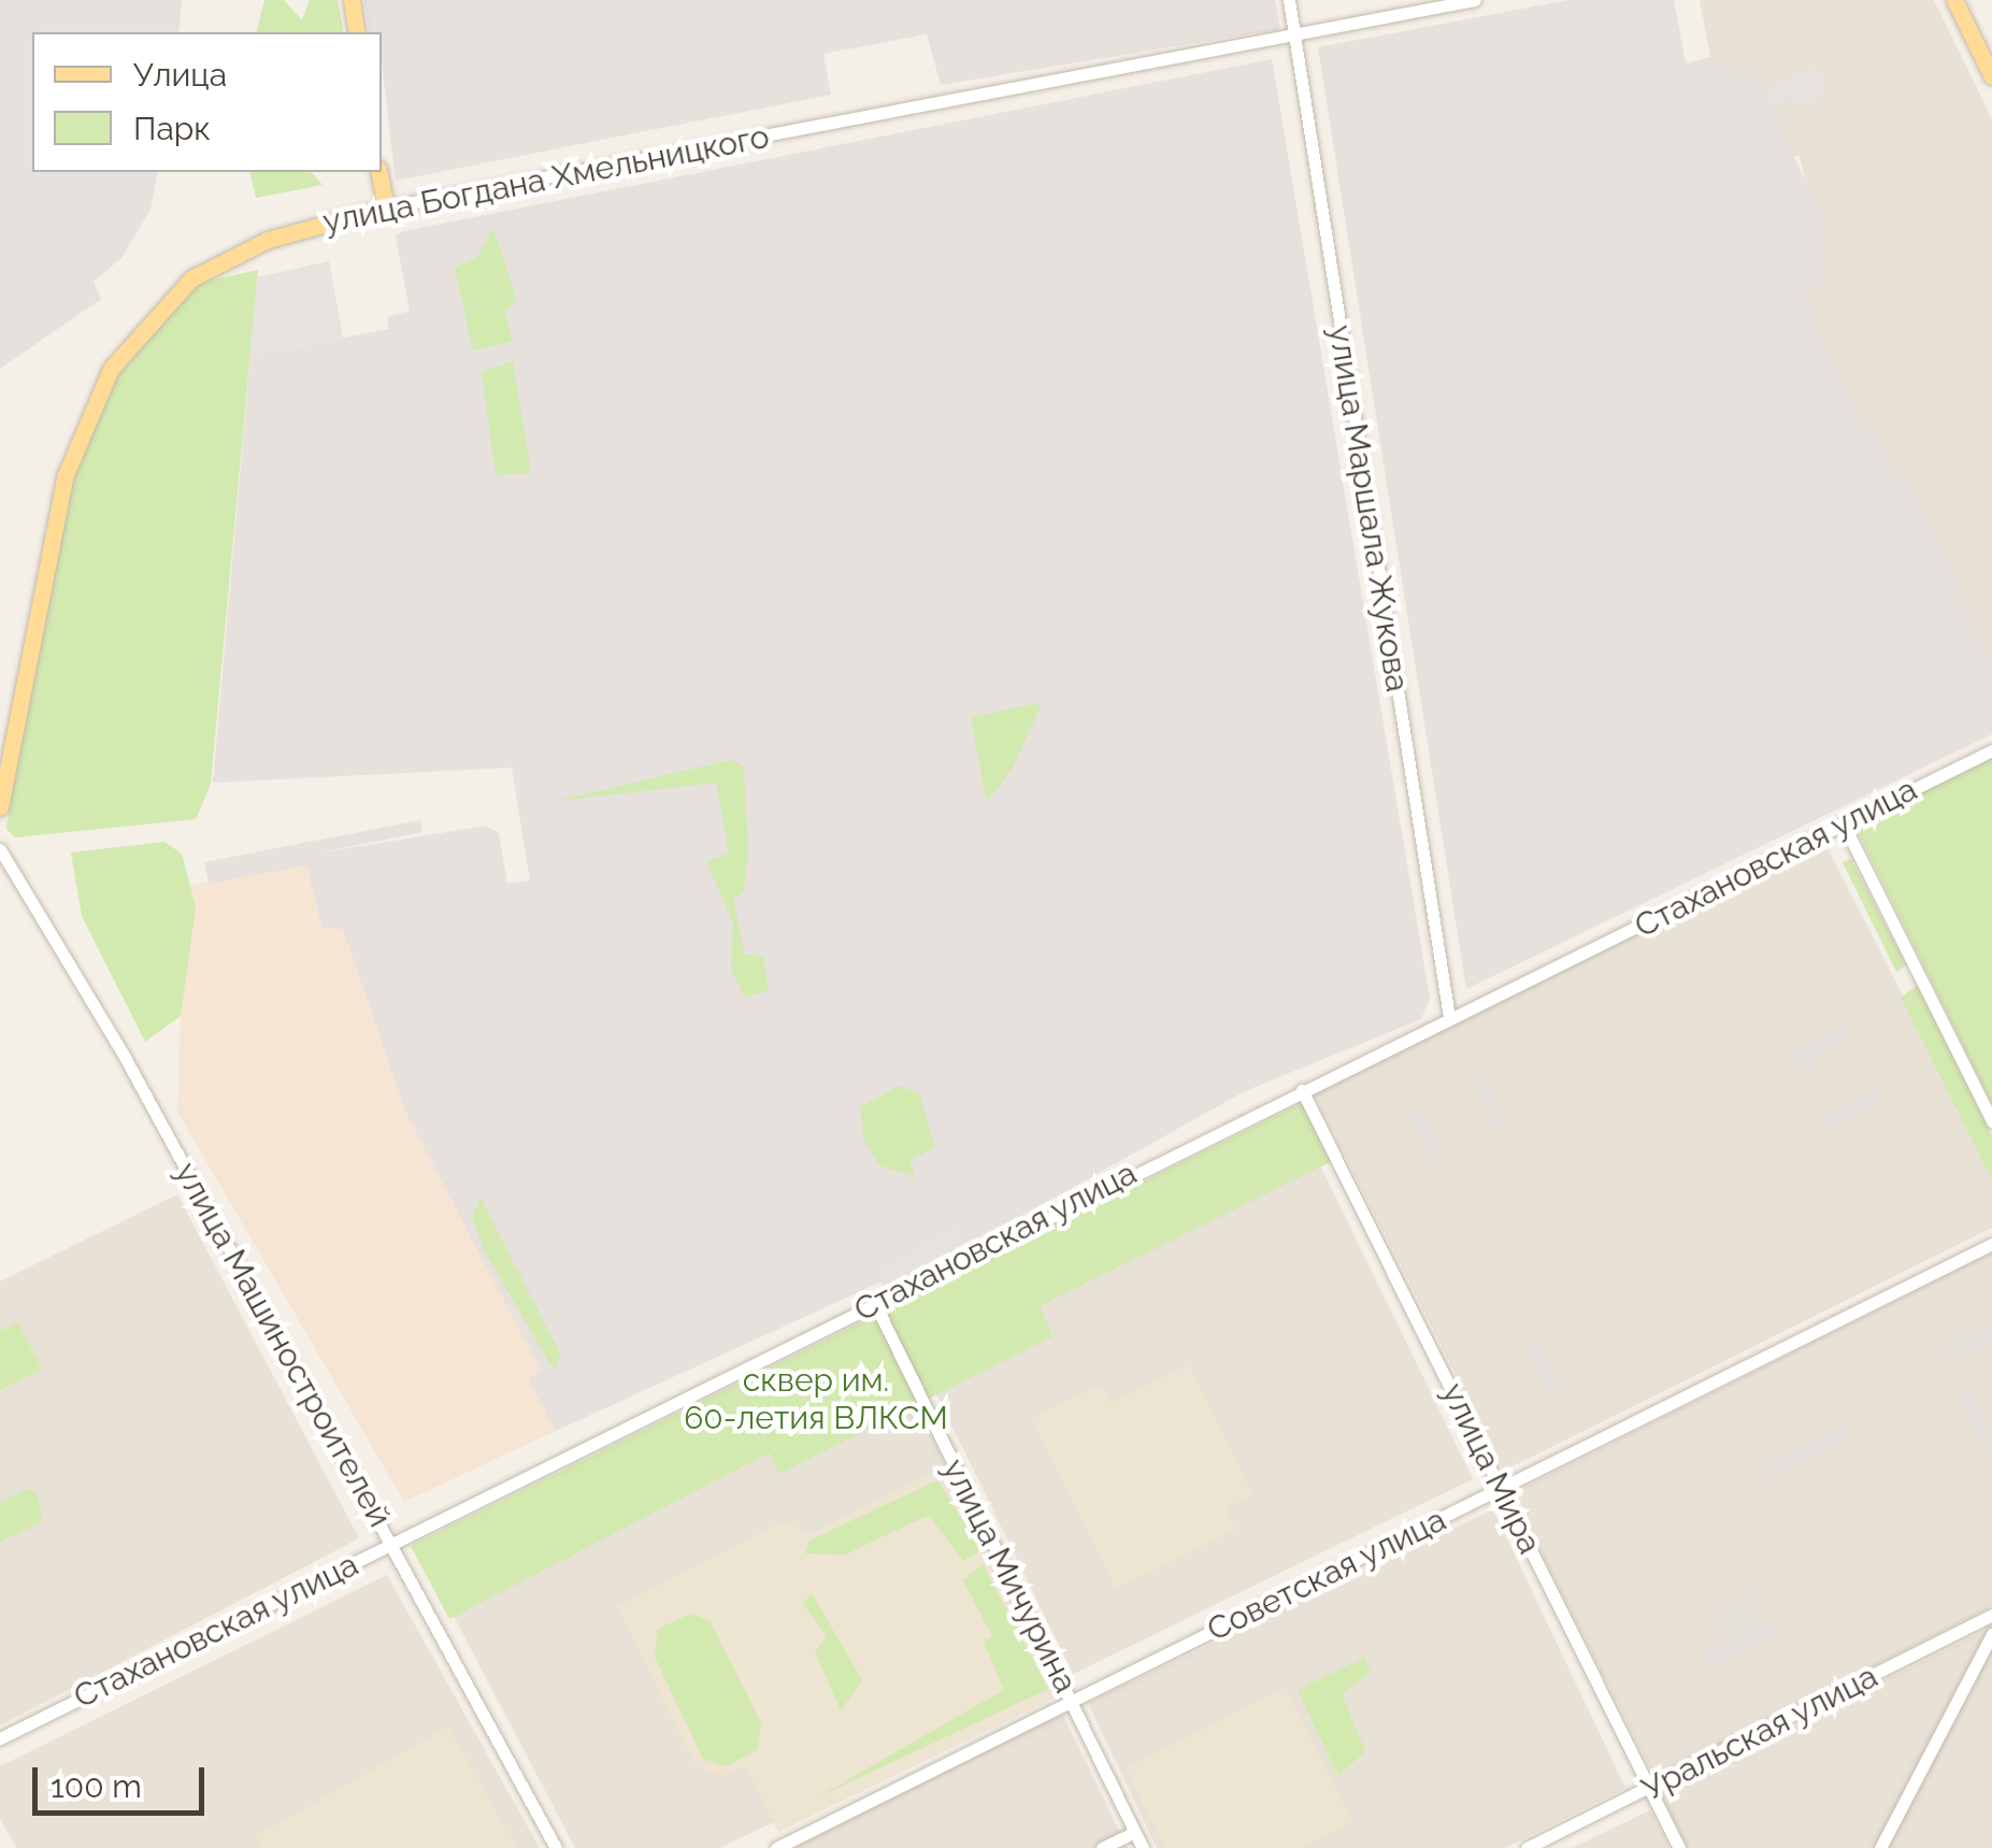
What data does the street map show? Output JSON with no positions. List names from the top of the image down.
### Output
{
  "streets": {
    "main road": ["улица Богдана Хмельницкого"],
    "street": [
      "улица Маршала Жукова",
      "Стахановская улица",
      "улица Машиностроителей",
      "улица Мира",
      "Советская улица",
      "улица Мичурина",
      "Уральская улица"
    ]
  },
  "crossings": [
    ["улица Богдана Хмельницкого", "улица Маршала Жукова"],
    ["улица Маршала Жукова", "Стахановская улица"],
    ["Стахановская улица", "улица Машиностроителей"],
    ["Стахановская улица", "улица Мира"],
    ["Стахановская улица", "улица Мичурина"],
    ["улица Мира", "Советская улица"],
    ["улица Мира", "Уральская улица"],
    ["Советская улица", "улица Мичурина"]
  ],
  "parks": ["сквер им. 60-летия ВЛКСМ"],
  "legend": ["Улица", "Парк"],
  "scale_bar": "100 m"
}
